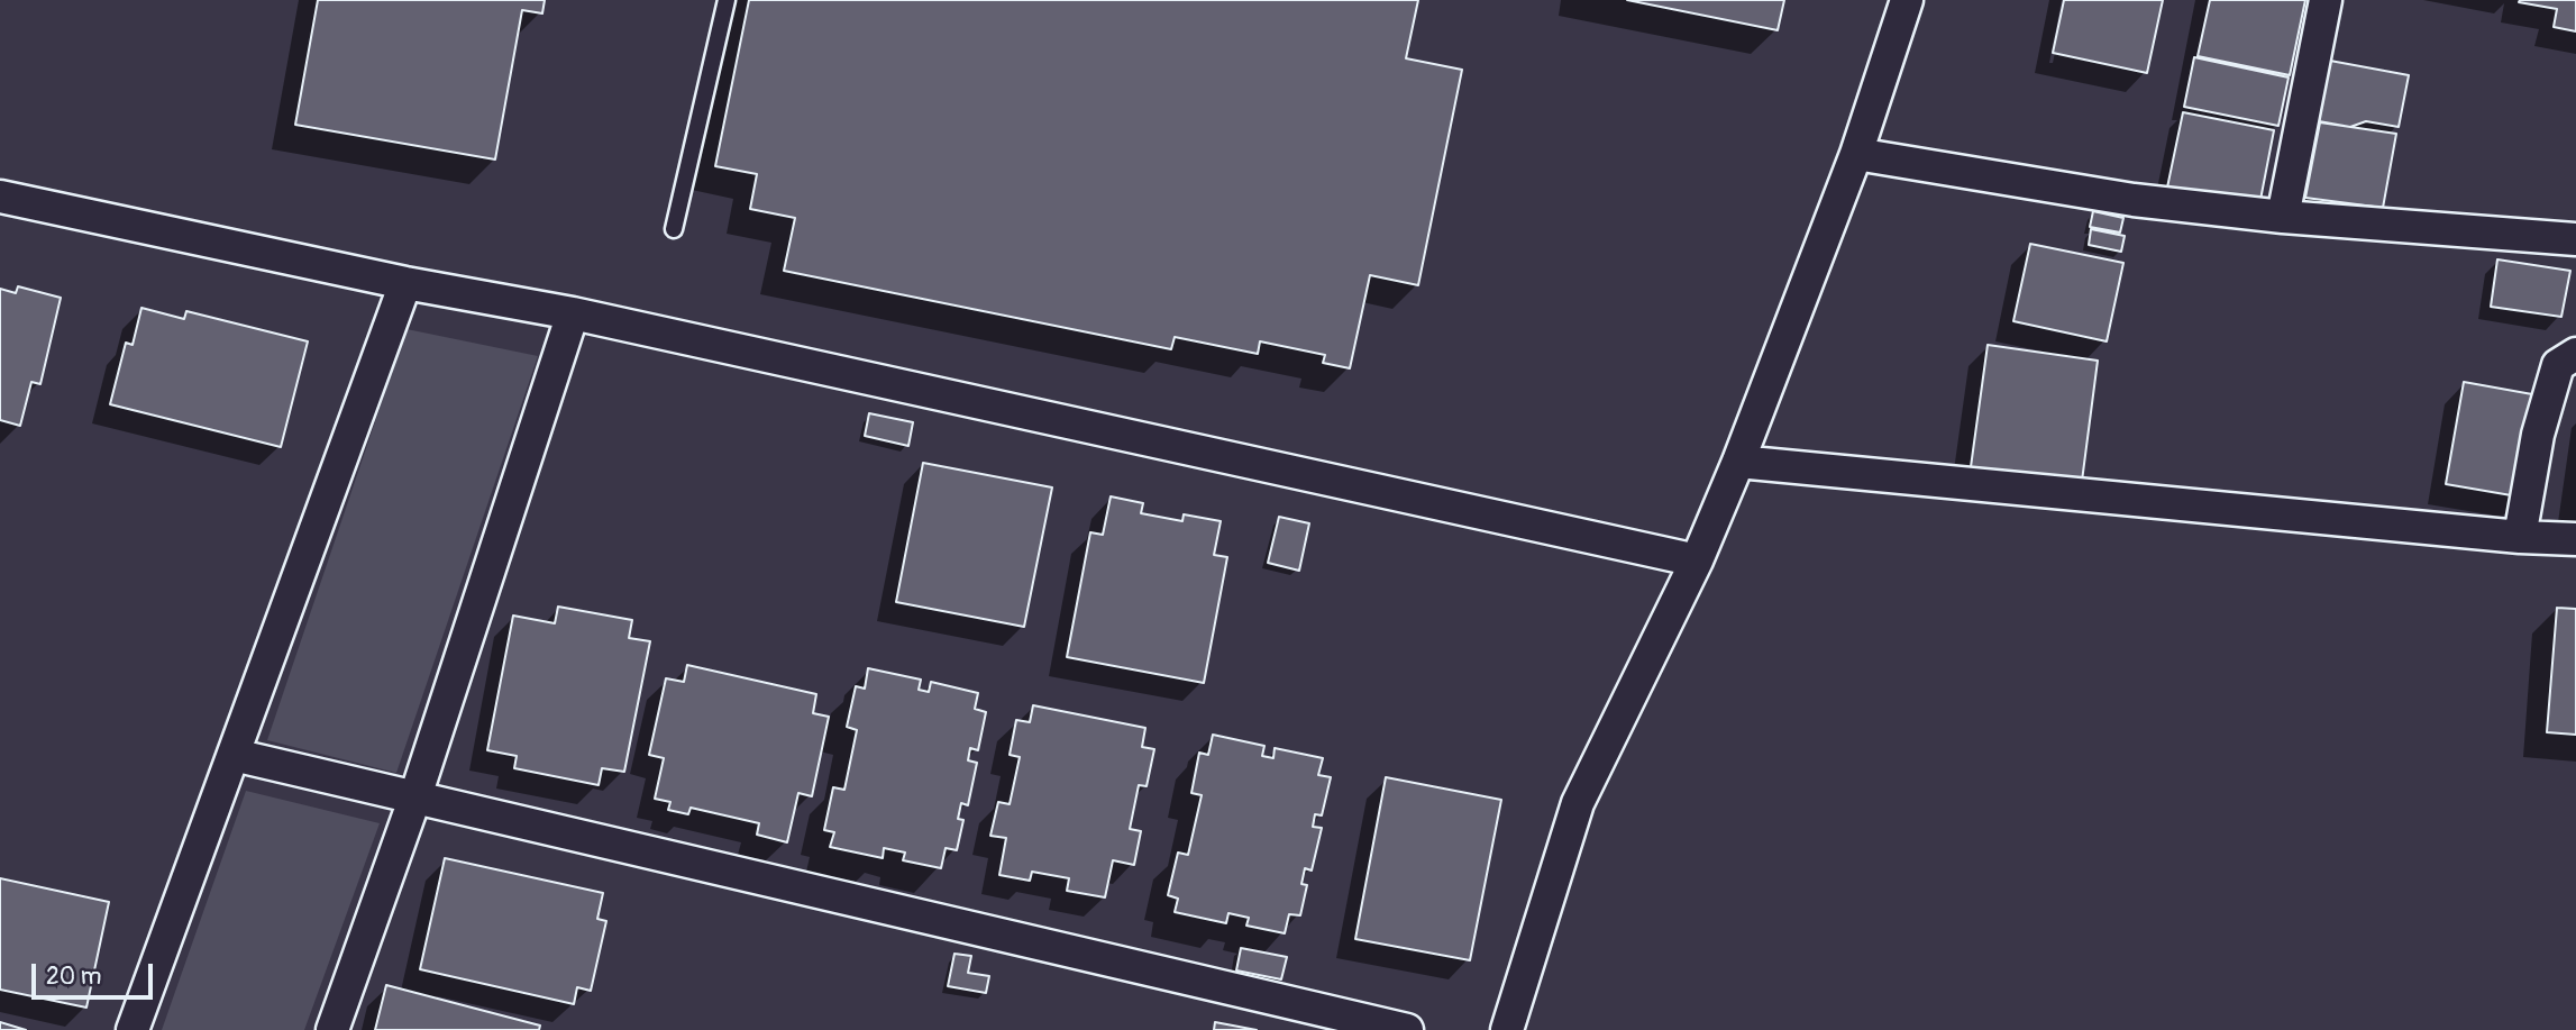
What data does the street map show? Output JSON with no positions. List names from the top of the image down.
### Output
{
  "scale_bar": "20 m"
}
